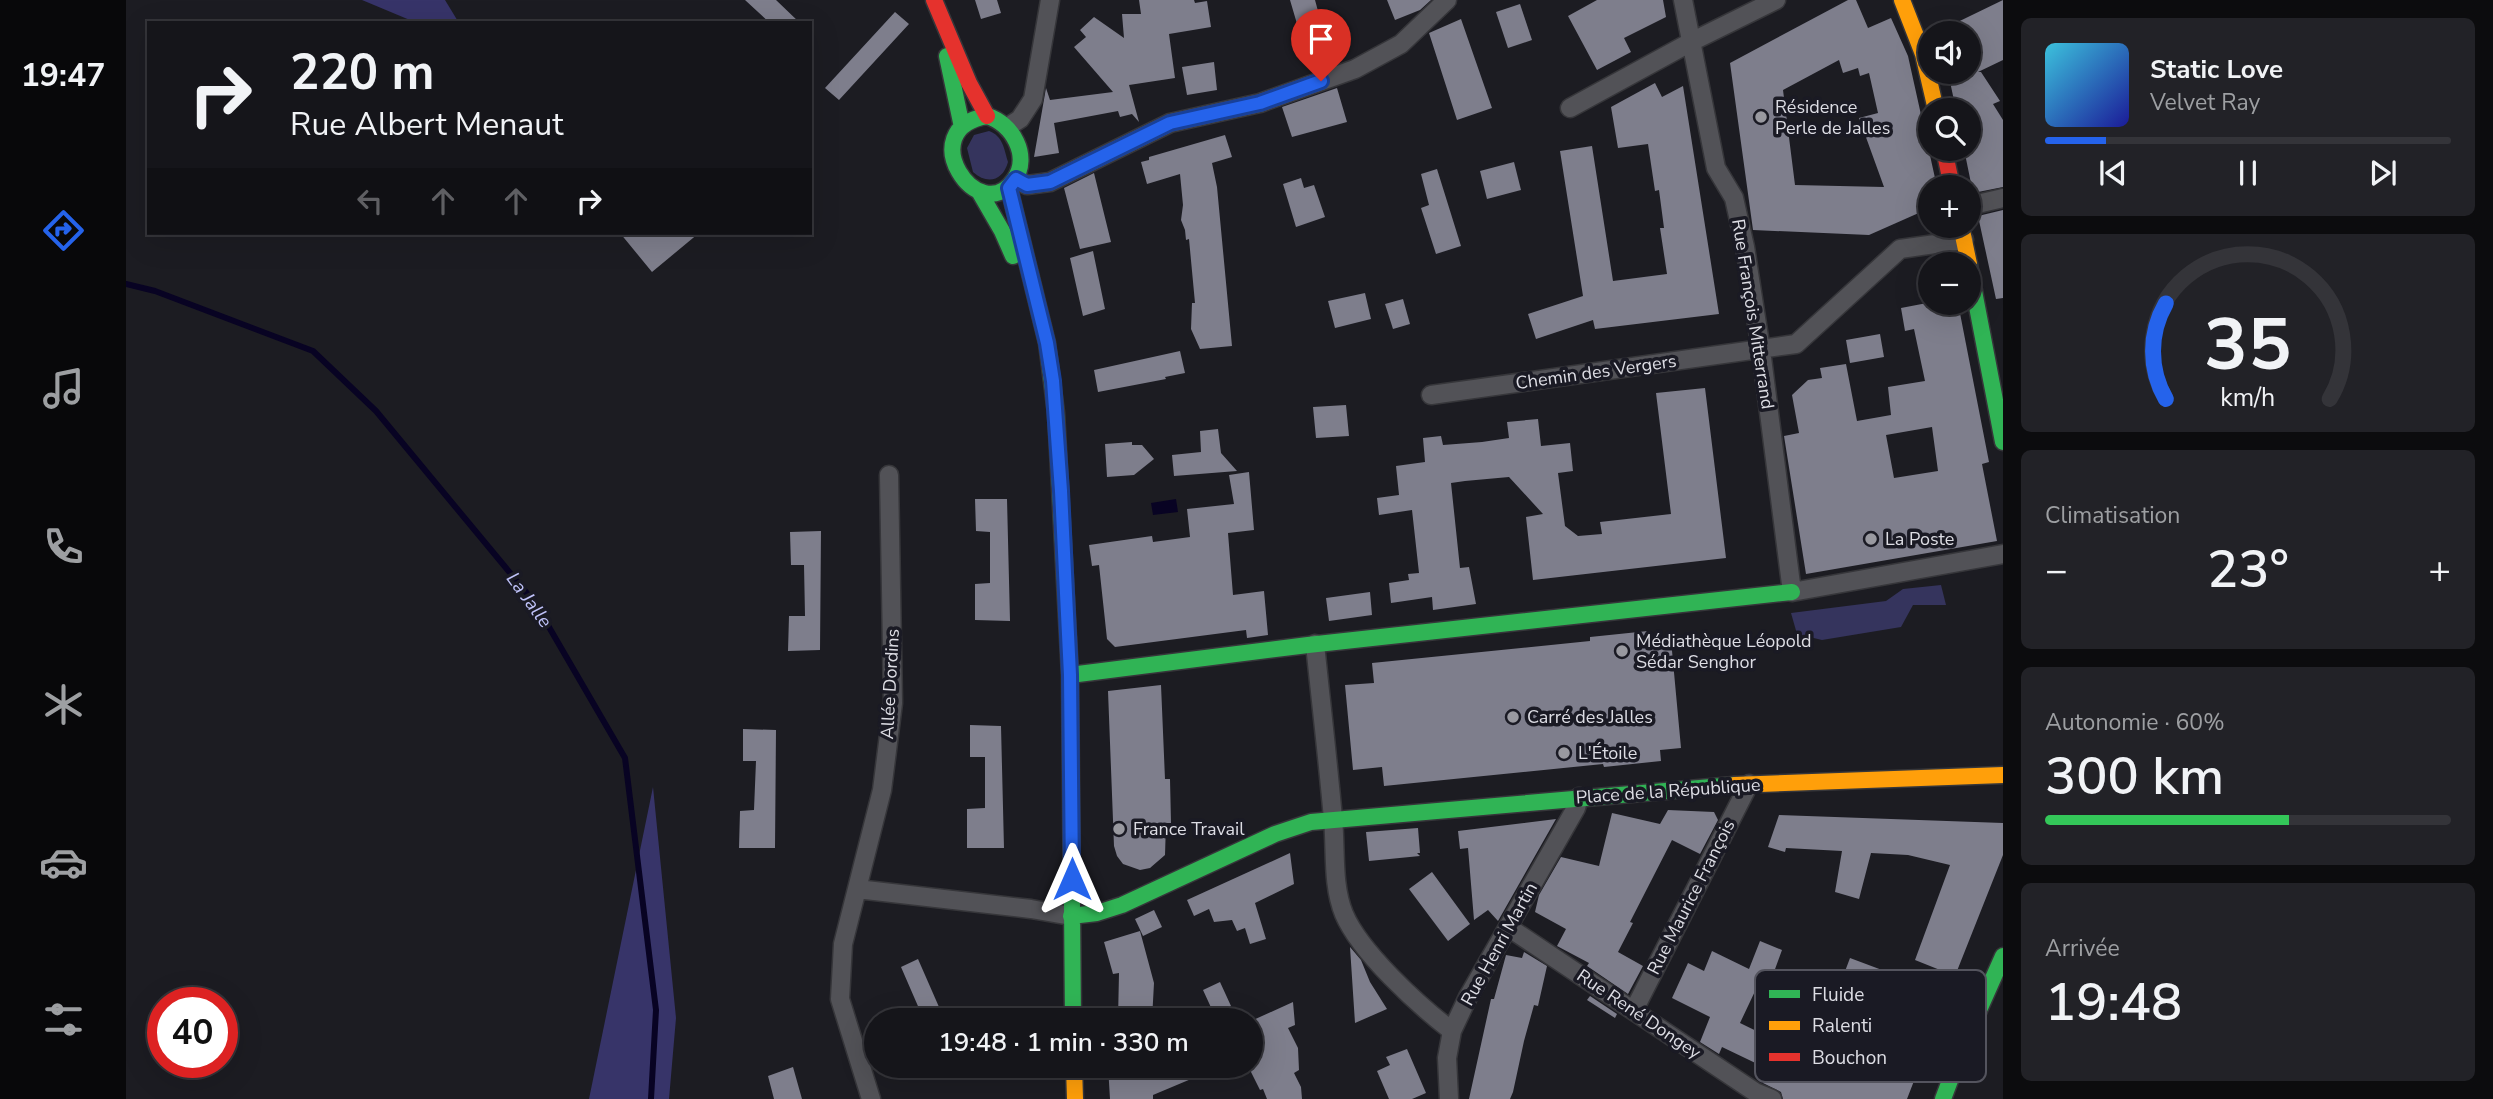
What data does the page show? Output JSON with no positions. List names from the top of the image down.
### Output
{
  "streets": {
    "street": [
      "Rue François Mitterrand",
      "Chemin des Vergers",
      "Allée Dordins",
      "Place de la République",
      "Rue Maurice François",
      "Rue Henri Martin",
      "Rue René Dongey"
    ]
  },
  "crossings": [
    ["Rue François Mitterrand", "Chemin des Vergers"],
    ["Place de la République", "Rue Maurice François"],
    ["Place de la République", "Rue Henri Martin"],
    ["Rue Maurice François", "Rue René Dongey"],
    ["Rue Henri Martin", "Rue René Dongey"]
  ],
  "water": ["La Jalle"],
  "places": [
    "Résidence Perle de Jalles",
    "La Poste",
    "Médiathèque Léopold Sédar Senghor",
    "Carré des Jalles",
    "L'Étoile",
    "France Travail"
  ],
  "legend": ["Fluide", "Ralenti", "Bouchon"],
  "page": {
    "tabs": "19:47",
    "map_buttons": ["+", "−"],
    "turn": ["220 m", "Rue Albert Menaut"],
    "song": ["Static Love", "Velvet Ray"],
    "tile": [
      "Climatisation",
      ["Autonomie · 60%", "300 km"],
      ["Arrivée", "19:48"]
    ],
    "heat": ["−", "23°", "+"],
    "limit": "40",
    "trip": "19:48 · 1 min · 330 m",
    "gauge": ["35", "km/h"]
  }
}
